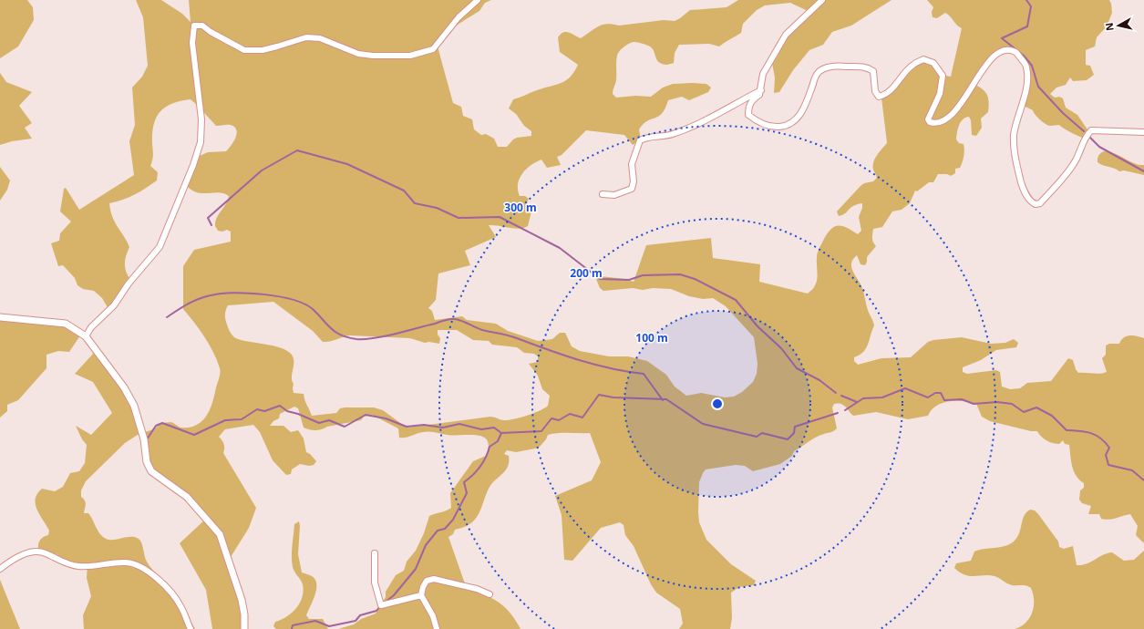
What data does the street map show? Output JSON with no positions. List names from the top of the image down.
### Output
{
  "north": "left",
  "rings": ["300 m", "200 m", "100 m"]
}
